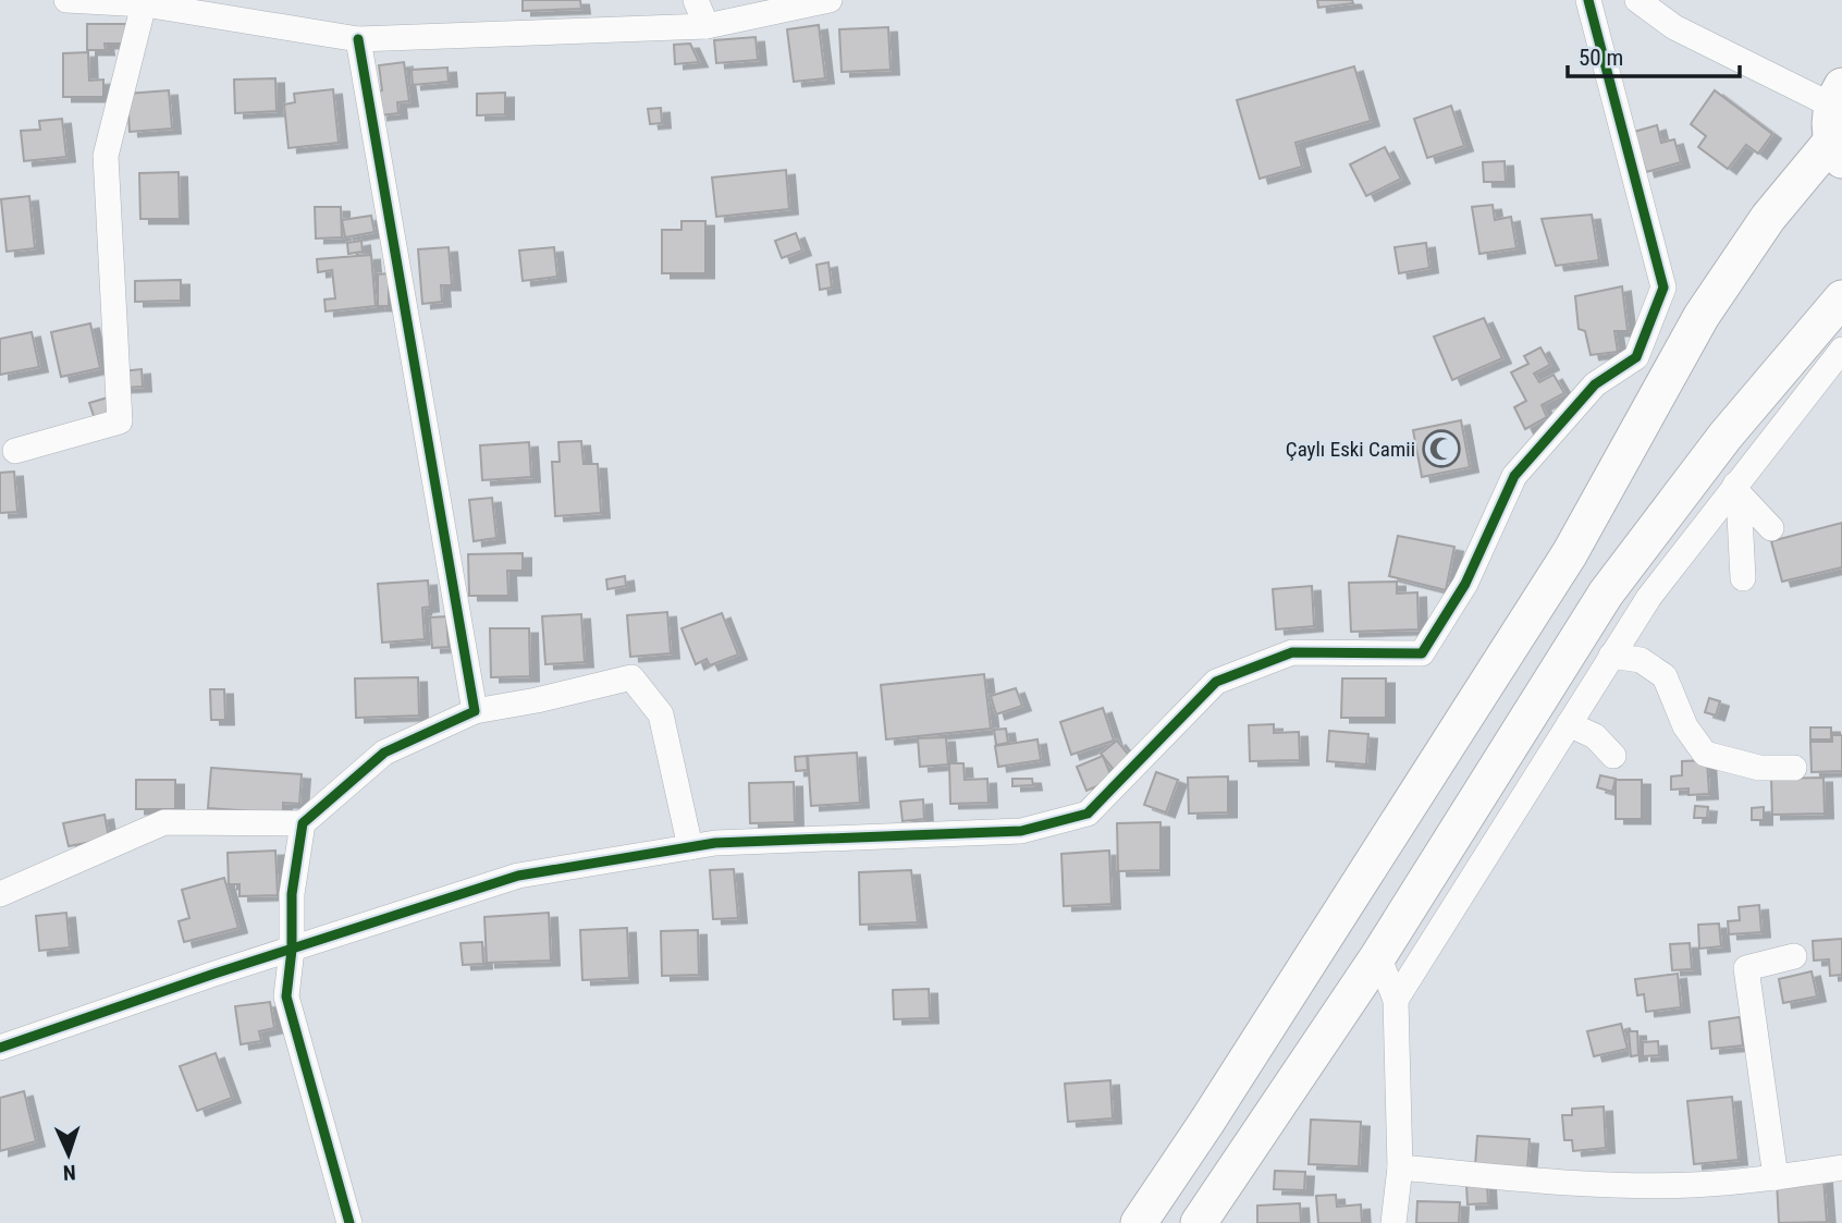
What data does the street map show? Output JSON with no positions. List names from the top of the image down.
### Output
{
  "places": {
    "mosque": ["Çaylı Eski Camii"]
  },
  "scale_bar": "50 m",
  "north": "bottom"
}
